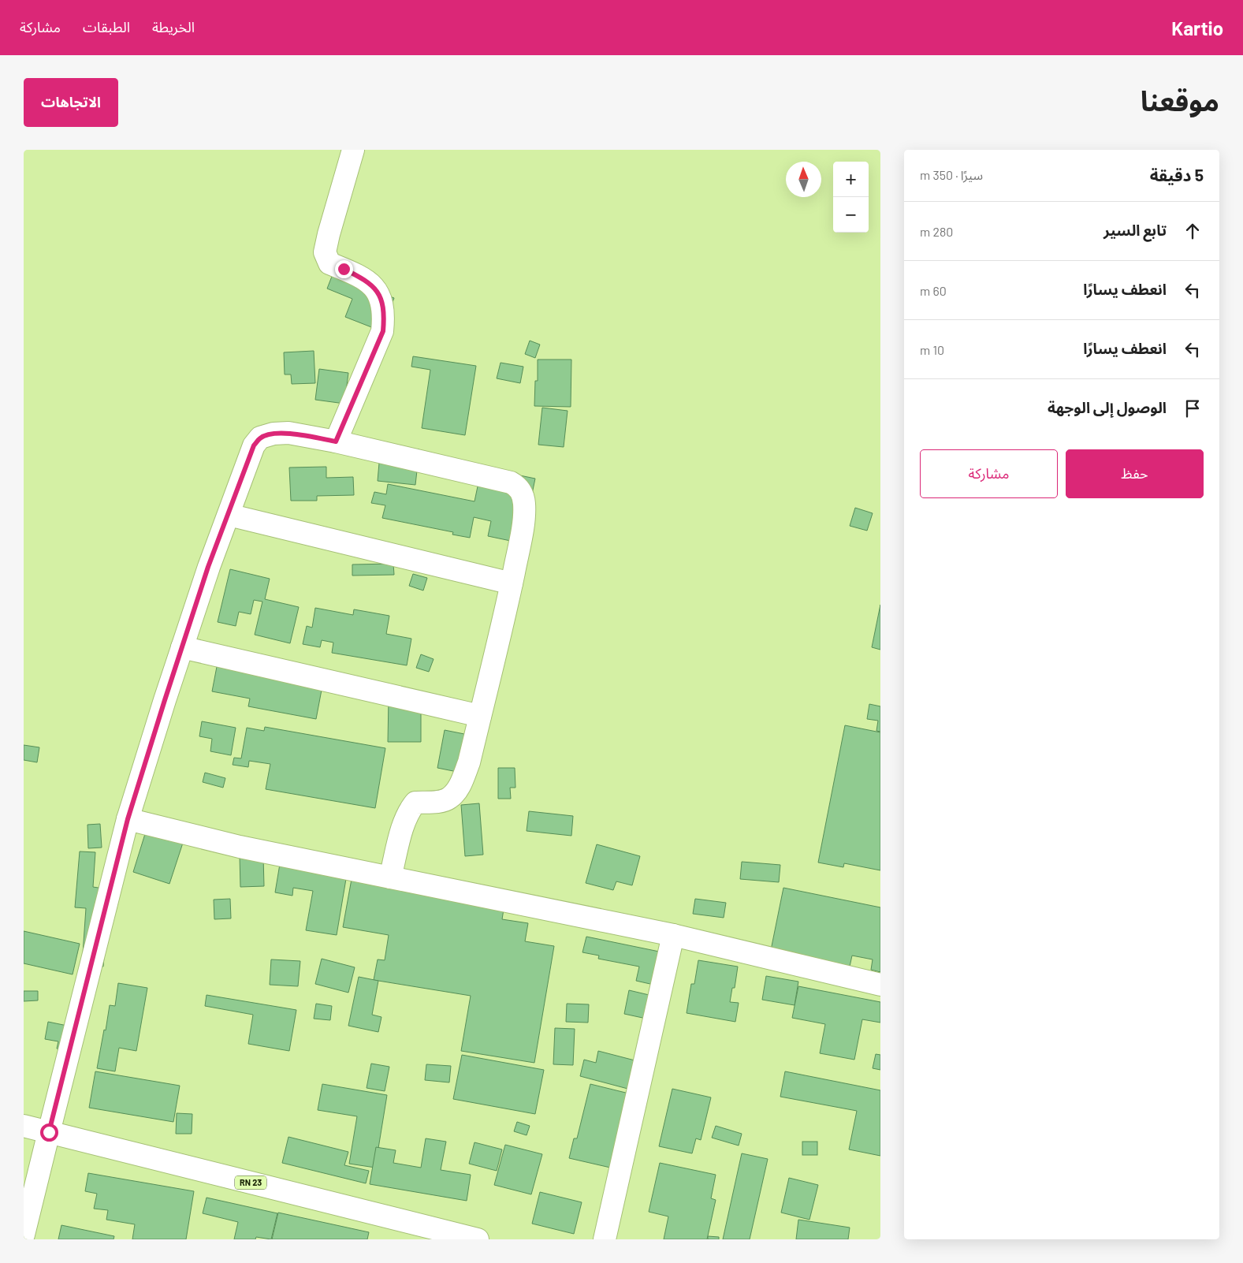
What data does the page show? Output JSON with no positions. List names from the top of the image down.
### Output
{
  "streets": {
    "street": ["RN 23"]
  },
  "north": "top",
  "page": {
    "header": "Kartio",
    "nav": ["الخريطة", "الطبقات", "مشاركة"],
    "title": "موقعنا",
    "buttons": [
      "الاتجاهات",
      ["حفظ", "مشاركة"]
    ],
    "heading": ["5 دقيقة", "سيرًا · 350 m"],
    "map_buttons": ["+", "−"],
    "list": [
      ["تابع السير", "280 m"],
      ["انعطف يسارًا", "60 m"],
      ["انعطف يسارًا", "10 m"],
      "الوصول إلى الوجهة"
    ]
  }
}
